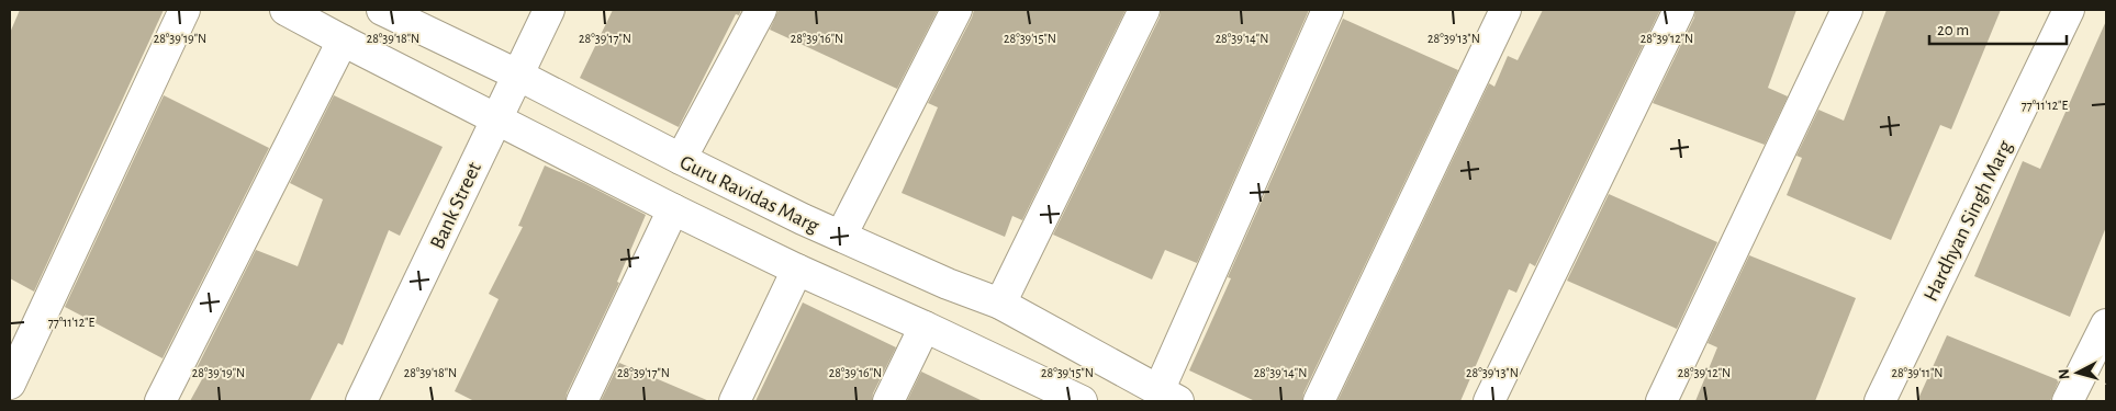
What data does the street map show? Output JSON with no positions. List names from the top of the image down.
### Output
{
  "streets": {
    "street": ["Guru Ravidas Marg", "Bank Street", "Hardhyan Singh Marg"]
  },
  "crossings": [
    ["Guru Ravidas Marg", "Bank Street"]
  ],
  "scale_bar": "20 m",
  "north": "left",
  "coordinates": [
    "28°39'19\"N",
    "28°39'18\"N",
    "28°39'17\"N",
    "28°39'16\"N",
    "28°39'15\"N",
    "28°39'14\"N",
    "28°39'13\"N",
    "28°39'12\"N",
    "77°11'12\"E",
    "28°39'11\"N"
  ]
}
